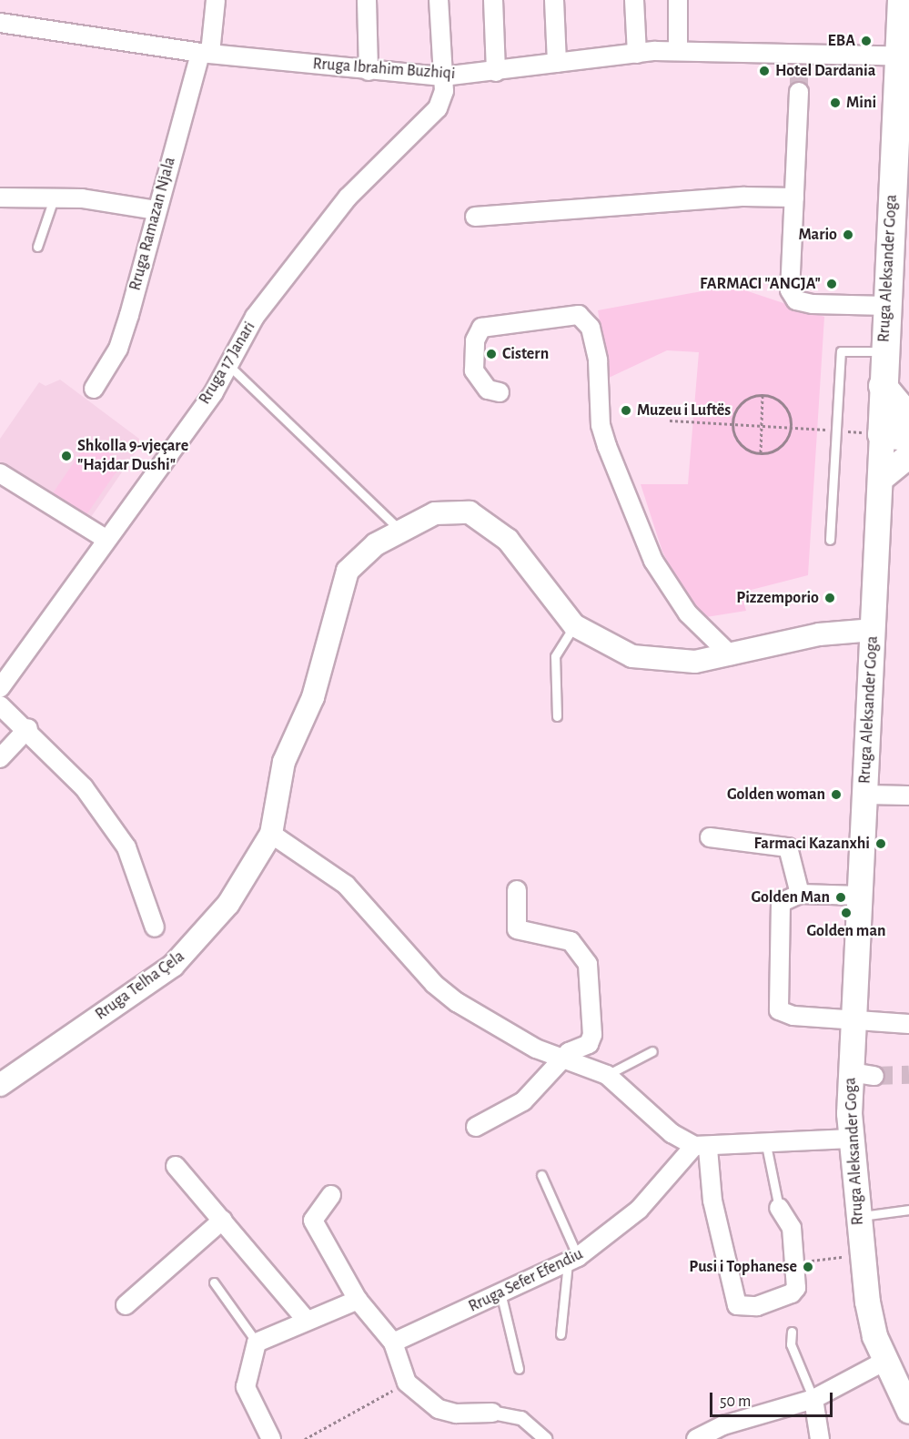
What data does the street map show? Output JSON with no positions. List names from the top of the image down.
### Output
{
  "streets": {
    "main road": ["Rruga Aleksander Goga"],
    "street": [
      "Rruga Ibrahim Buzhiqi",
      "Rruga Ramazan Njala",
      "Rruga 17 Janari",
      "Rruga Telha Çela",
      "Rruga Sefer Efendiu"
    ]
  },
  "crossings": [
    ["Rruga Ibrahim Buzhiqi", "Rruga Ramazan Njala"],
    ["Rruga Ibrahim Buzhiqi", "Rruga Aleksander Goga"],
    ["Rruga Ibrahim Buzhiqi", "Rruga 17 Janari"]
  ],
  "places": [
    "EBA",
    "Hotel Dardania",
    "Mini",
    "Mario",
    "FARMACI \"ANGJA\"",
    "Cistern",
    "Muzeu i Luftës",
    "Shkolla 9-vjeçare \"Hajdar Dushi\"",
    "Pizzemporio",
    "Golden woman",
    "Farmaci Kazanxhi",
    "Golden Man",
    "Golden man",
    "Pusi i Tophanese"
  ],
  "scale_bar": "50 m"
}
